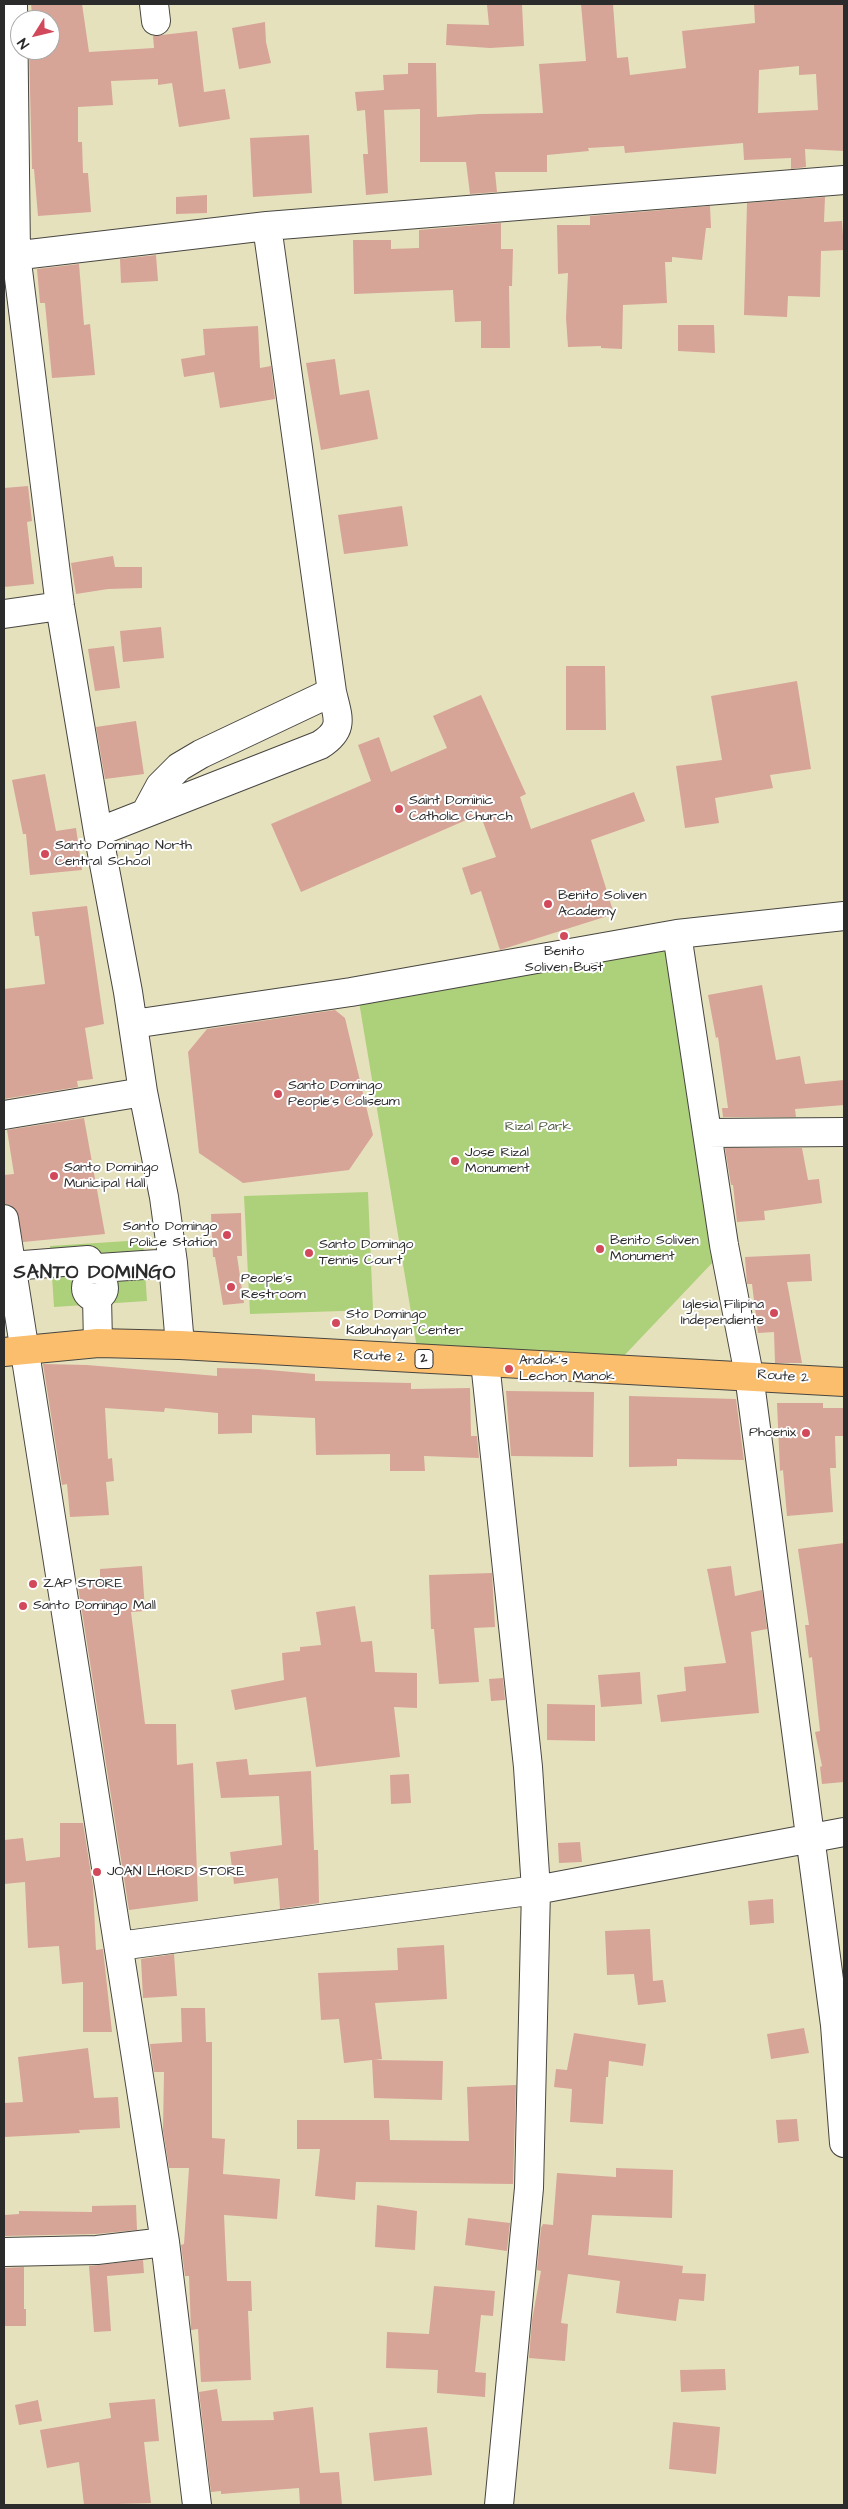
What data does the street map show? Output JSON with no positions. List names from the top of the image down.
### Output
{
  "streets": {
    "highway": ["Route 2", "2"]
  },
  "districts": ["SANTO DOMINGO"],
  "parks": ["Rizal Park"],
  "places": [
    "Saint Dominic Catholic Church",
    "Santo Domingo North Central School",
    "Benito Soliven Academy",
    "Benito Soliven Bust",
    "Santo Domingo People's Coliseum",
    "Jose Rizal Monument",
    "Santo Domingo Municipal Hall",
    "Santo Domingo Police Station",
    "Benito Soliven Monument",
    "Santo Domingo Tennis Court",
    "People's Restroom",
    "Iglesia Filipina Independiente",
    "Sto Domingo Kabuhayan Center",
    "Andok's Lechon Manok",
    "Phoenix",
    "ZAP STORE",
    "Santo Domingo Mall",
    "JOAN LHORD STORE"
  ],
  "north": "bottom left"
}
